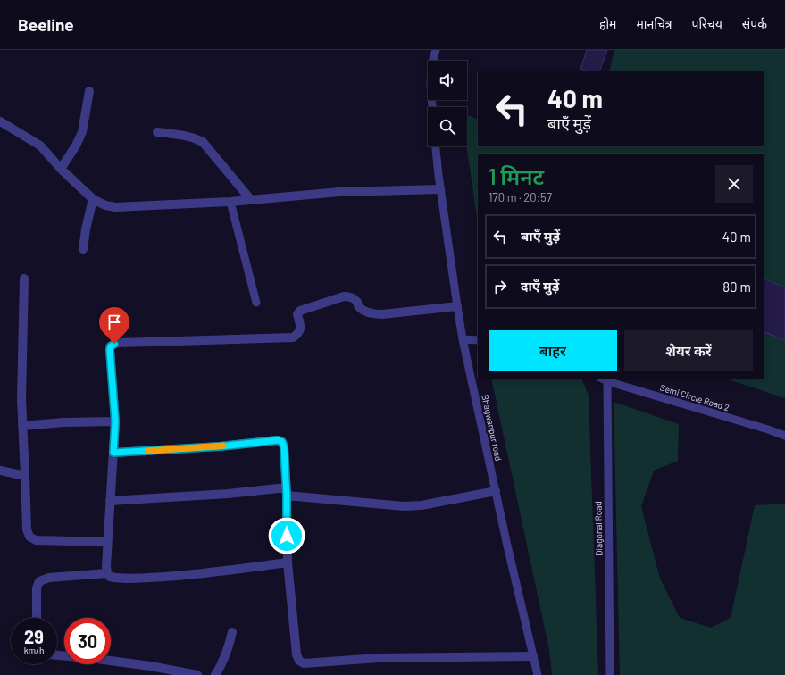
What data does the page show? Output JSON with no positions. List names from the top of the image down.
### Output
{
  "streets": {
    "lane": ["Semi Circle Road 2", "Bhagwanpur road", "Diagonal Road"]
  },
  "crossings": [
    ["Semi Circle Road 2", "Diagonal Road"]
  ],
  "page": {
    "header": "Beeline",
    "nav": [
      "होम",
      "मानचित्र",
      "परिचय",
      "संपर्क"
    ],
    "turn": ["40 m", "बाएँ मुड़ें"],
    "heading": ["1 मिनट", "170 m · 20:57"],
    "list": [
      {
        "name": "बाएँ मुड़ें",
        "value": "40 m"
      },
      {
        "name": "दाएँ मुड़ें",
        "value": "80 m"
      }
    ],
    "buttons": ["बाहर", "शेयर करें"],
    "speed": "29 km/h",
    "limit": "30"
  }
}
